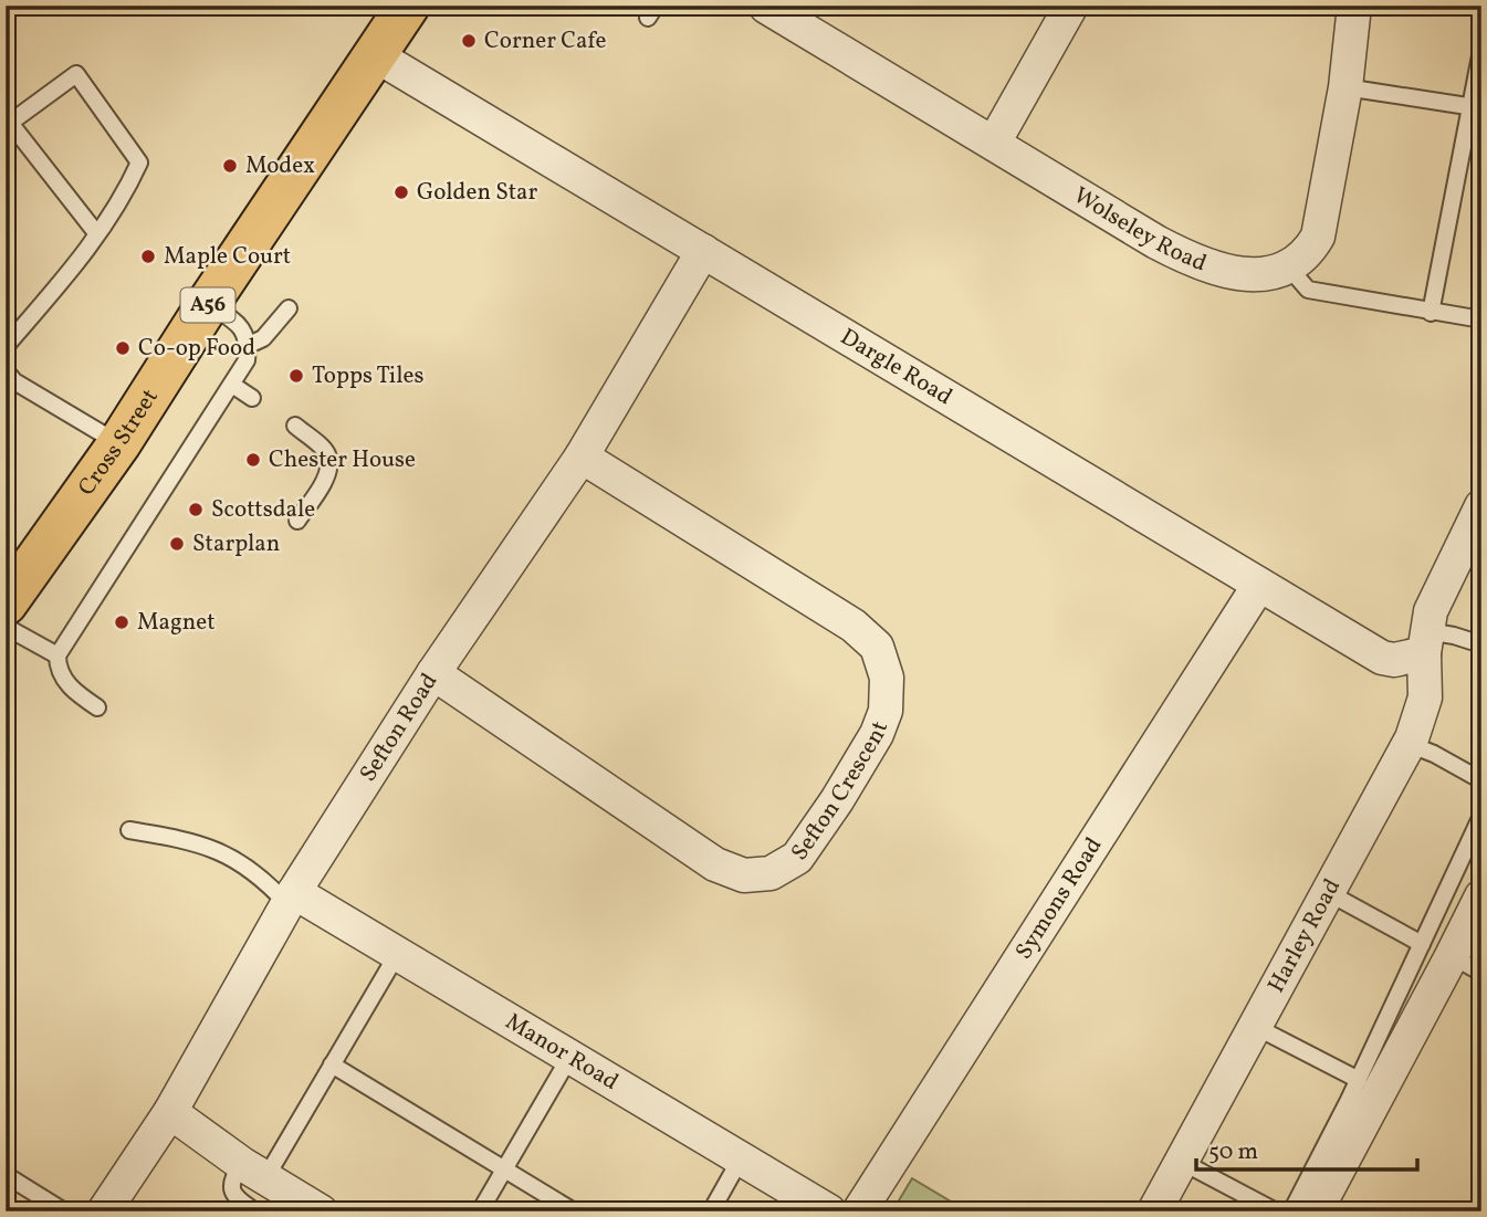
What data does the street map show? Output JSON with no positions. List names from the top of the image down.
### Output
{
  "streets": {
    "highway": ["A56", "Cross Street"],
    "street": [
      "Wolseley Road",
      "Dargle Road",
      "Sefton Road",
      "Sefton Crescent",
      "Symons Road",
      "Harley Road",
      "Manor Road"
    ]
  },
  "crossings": [
    ["Dargle Road", "Cross Street"],
    ["Dargle Road", "Sefton Road"],
    ["Dargle Road", "Symons Road"],
    ["Dargle Road", "Harley Road"],
    ["Sefton Road", "Sefton Crescent"],
    ["Sefton Road", "Manor Road"]
  ],
  "places": [
    "Corner Cafe",
    "Modex",
    "Golden Star",
    "Maple Court",
    "Co-op Food",
    "Topps Tiles",
    "Chester House",
    "Scottsdale",
    "Starplan",
    "Magnet"
  ],
  "scale_bar": "50 m"
}
